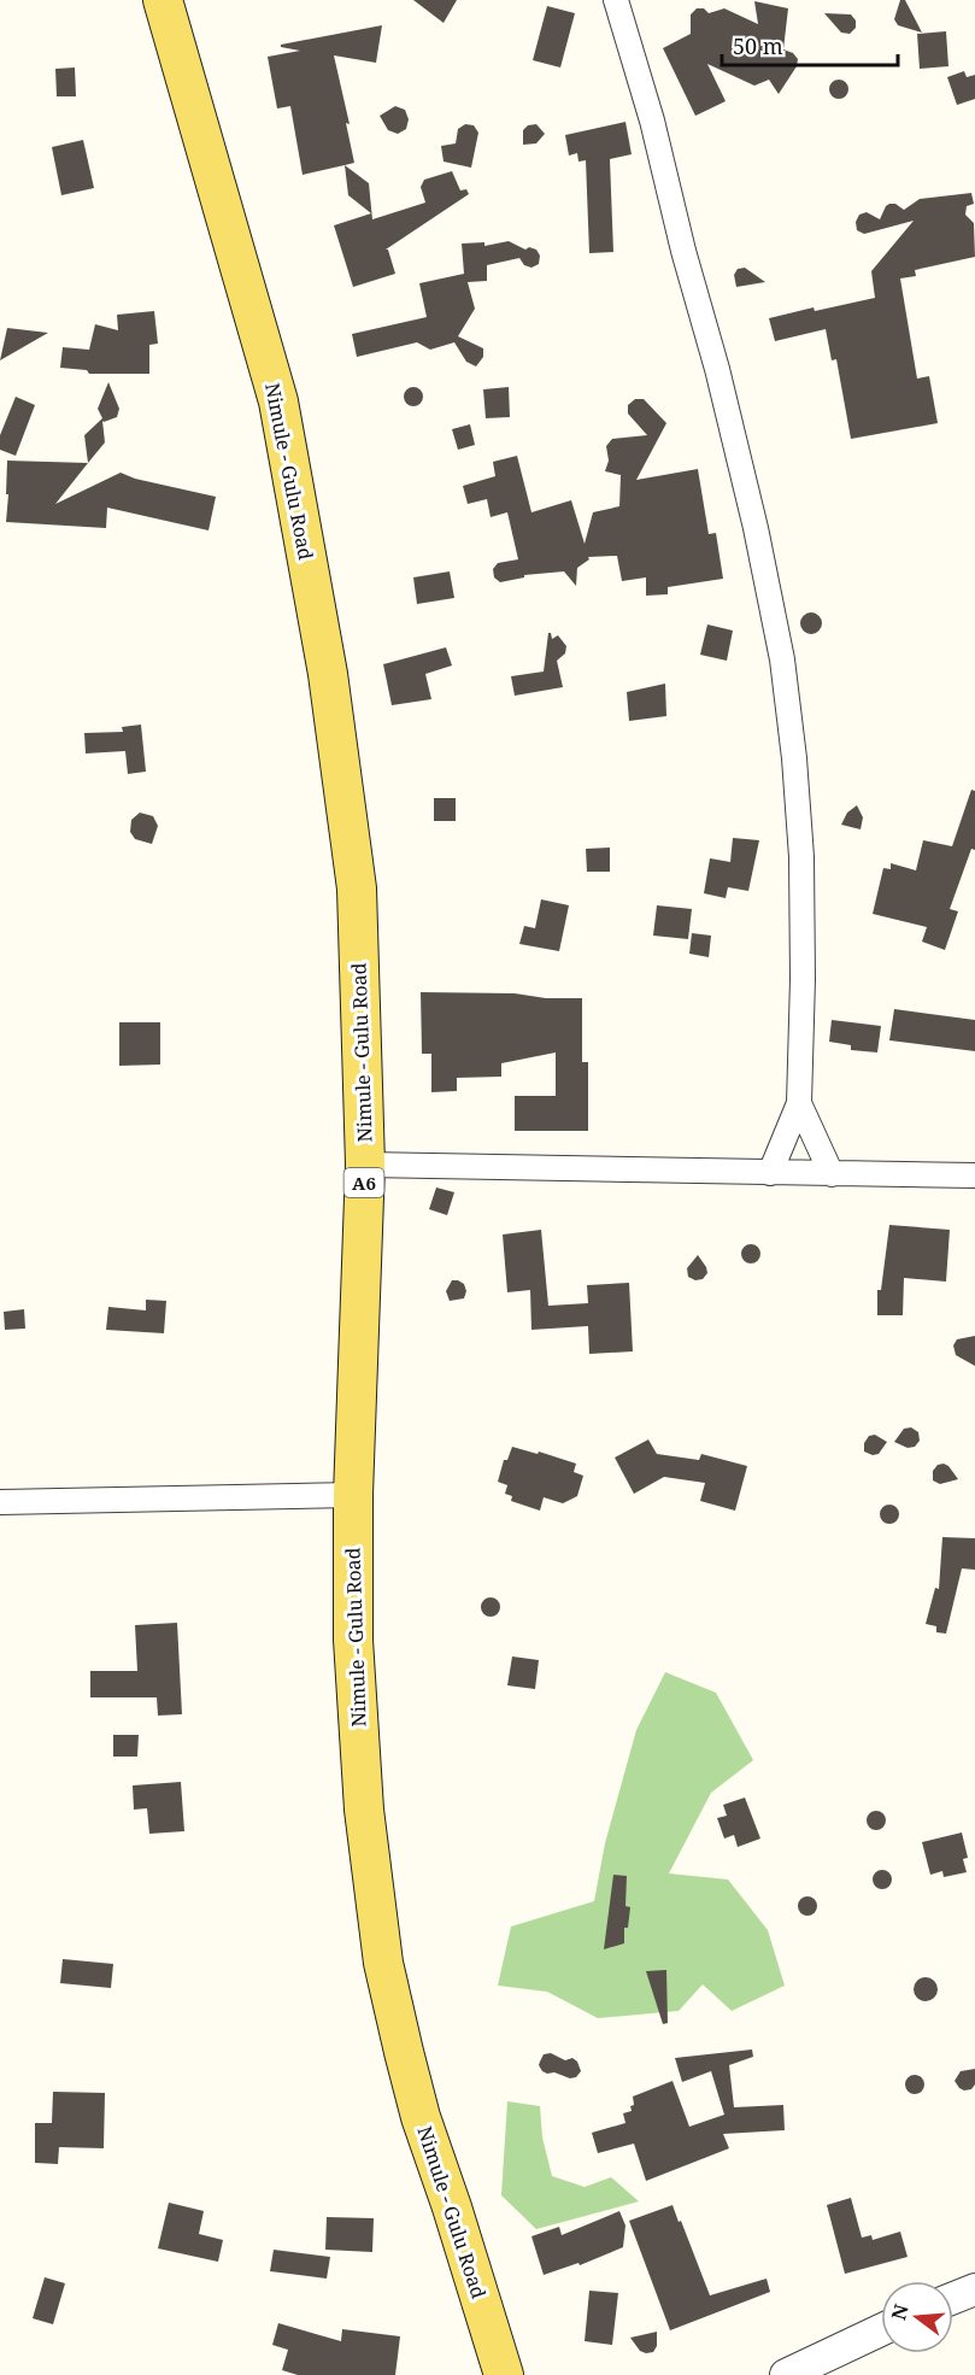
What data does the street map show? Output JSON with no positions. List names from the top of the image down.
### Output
{
  "streets": {
    "main road": ["Nimule - Gulu Road", "A6"]
  },
  "scale_bar": "50 m",
  "north": "left"
}
